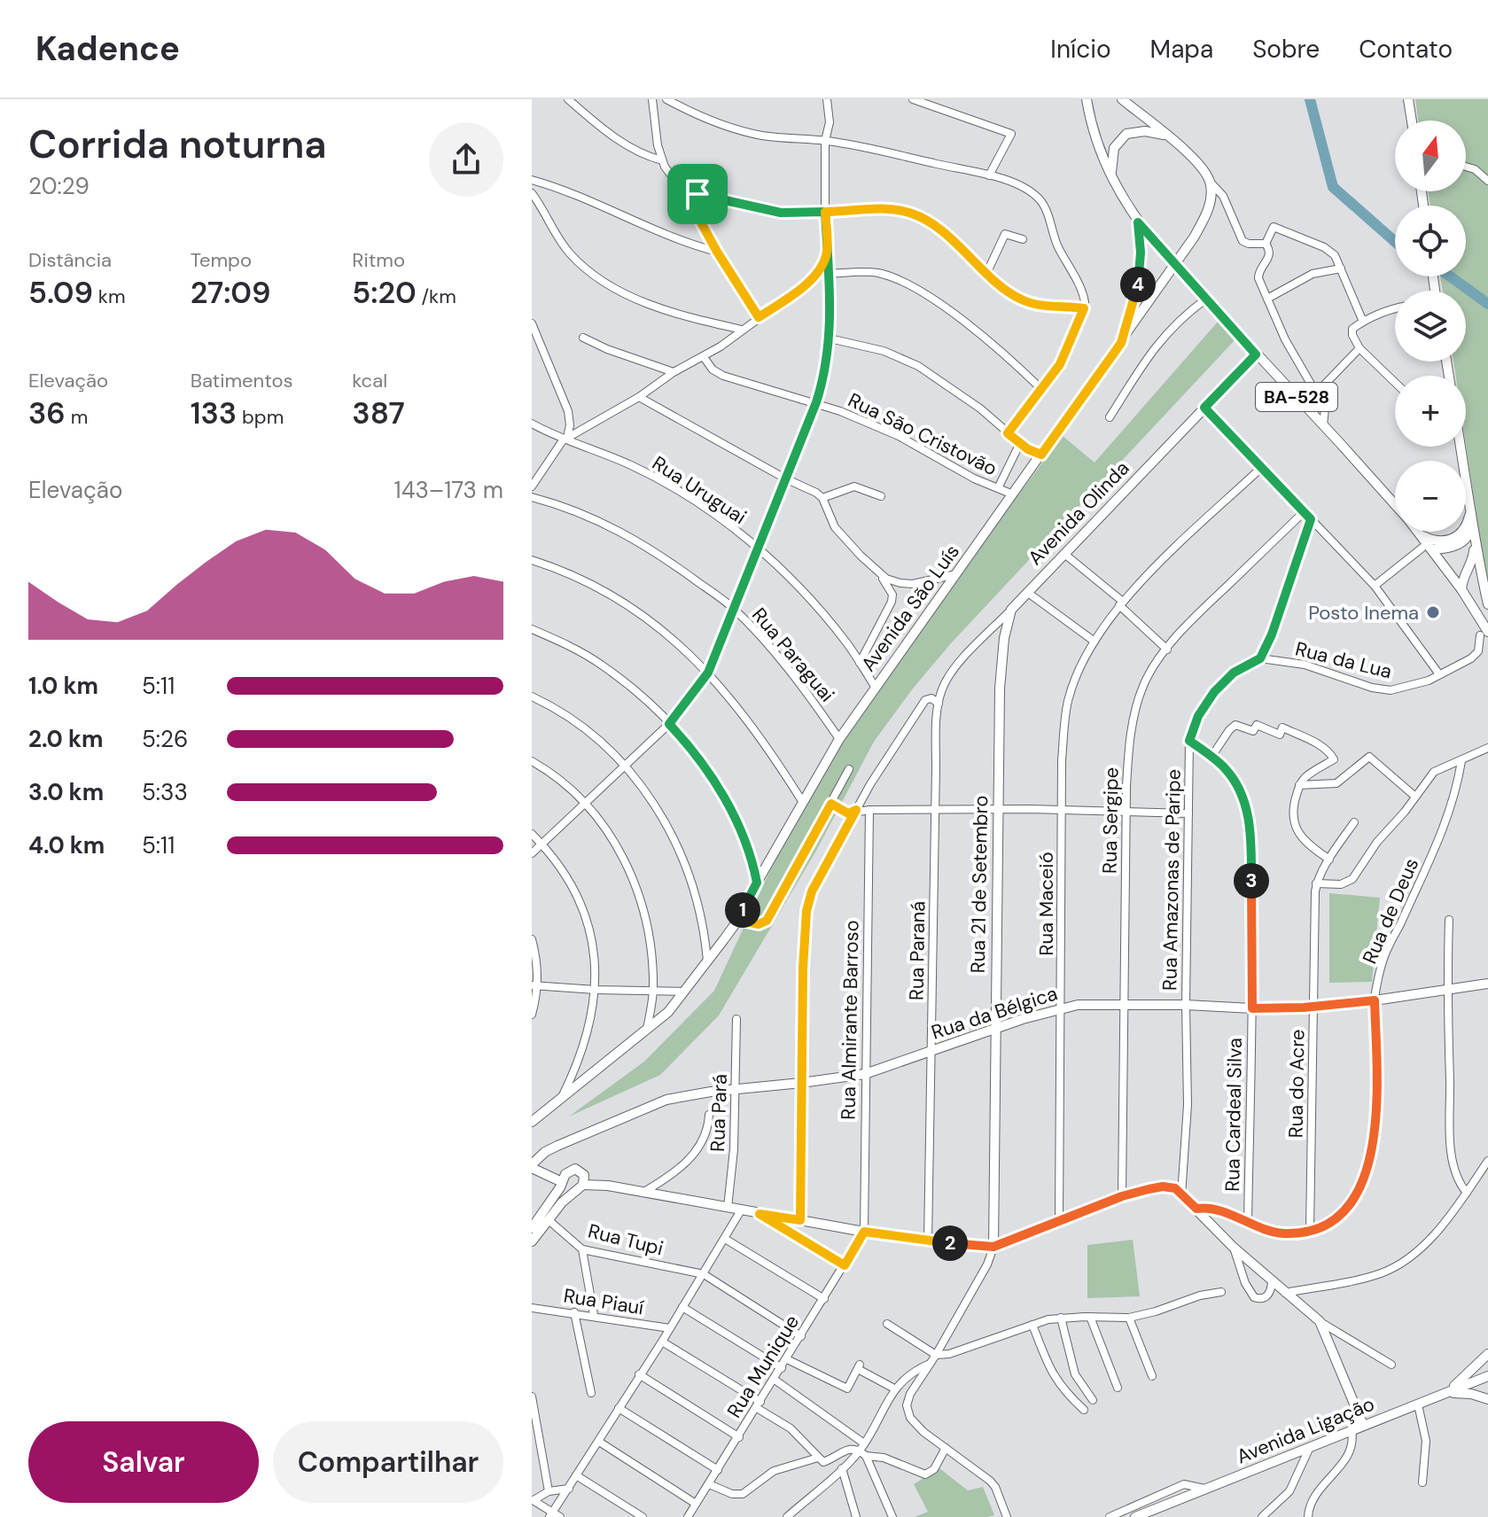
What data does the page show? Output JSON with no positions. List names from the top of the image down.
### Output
{
  "streets": {
    "main road": [
      "BA-528",
      "Avenida Olinda",
      "Avenida São Luís",
      "Rua 21 de Setembro",
      "Rua da Bélgica",
      "Avenida Ligação"
    ],
    "street": [
      "Rua São Cristovão",
      "Rua Uruguai",
      "Rua Paraguai",
      "Rua da Lua",
      "Rua Sergipe",
      "Rua Amazonas de Paripe",
      "Rua Maceió",
      "Rua de Deus",
      "Rua Paraná",
      "Rua Almirante Barroso",
      "Rua do Acre",
      "Rua Pará",
      "Rua Cardeal Silva",
      "Rua Tupi",
      "Rua Piauí",
      "Rua Munique"
    ]
  },
  "crossings": [
    ["BA-528", "Avenida Olinda"],
    ["BA-528", "Rua da Lua"],
    ["Rua São Cristovão", "Avenida São Luís"],
    ["Rua Uruguai", "Avenida São Luís"],
    ["Avenida Olinda", "Rua 21 de Setembro"],
    ["Avenida Olinda", "Rua Paraná"],
    ["Avenida São Luís", "Rua Paraguai"],
    ["Rua da Lua", "Rua Amazonas de Paripe"],
    ["Rua Sergipe", "Rua da Bélgica"],
    ["Rua Amazonas de Paripe", "Rua da Bélgica"],
    ["Rua Amazonas de Paripe", "Rua Cardeal Silva"],
    ["Rua 21 de Setembro", "Rua da Bélgica"],
    ["Rua Maceió", "Rua da Bélgica"],
    ["Rua de Deus", "Rua da Bélgica"],
    ["Rua de Deus", "Rua do Acre"],
    ["Rua de Deus", "Rua Cardeal Silva"],
    ["Rua Paraná", "Rua da Bélgica"],
    ["Rua da Bélgica", "Rua Almirante Barroso"],
    ["Rua da Bélgica", "Rua do Acre"],
    ["Rua da Bélgica", "Rua Pará"],
    ["Rua da Bélgica", "Rua Cardeal Silva"],
    ["Rua Almirante Barroso", "Rua Munique"]
  ],
  "places": ["Posto Inema"],
  "north": "top",
  "page": {
    "header": "Kadence",
    "nav": [
      "Início",
      "Mapa",
      "Sobre",
      "Contato"
    ],
    "heading": ["Corrida noturna", "20:29"],
    "map_buttons": ["+", "−"],
    "stats": [
      ["Distância", "5.09 km"],
      ["Tempo", "27:09"],
      ["Ritmo", "5:20 /km"],
      ["Elevação", "36 m"],
      ["Batimentos", "133 bpm"],
      ["kcal", "387"]
    ],
    "pins": [
      "4",
      "3",
      "1",
      "2"
    ],
    "chart": ["Elevação", "143–173 m"],
    "list": [
      {
        "name": "1.0 km",
        "note": "5:11"
      },
      {
        "name": "2.0 km",
        "note": "5:26"
      },
      {
        "name": "3.0 km",
        "note": "5:33"
      },
      {
        "name": "4.0 km",
        "note": "5:11"
      }
    ],
    "buttons": ["Salvar", "Compartilhar"]
  }
}
